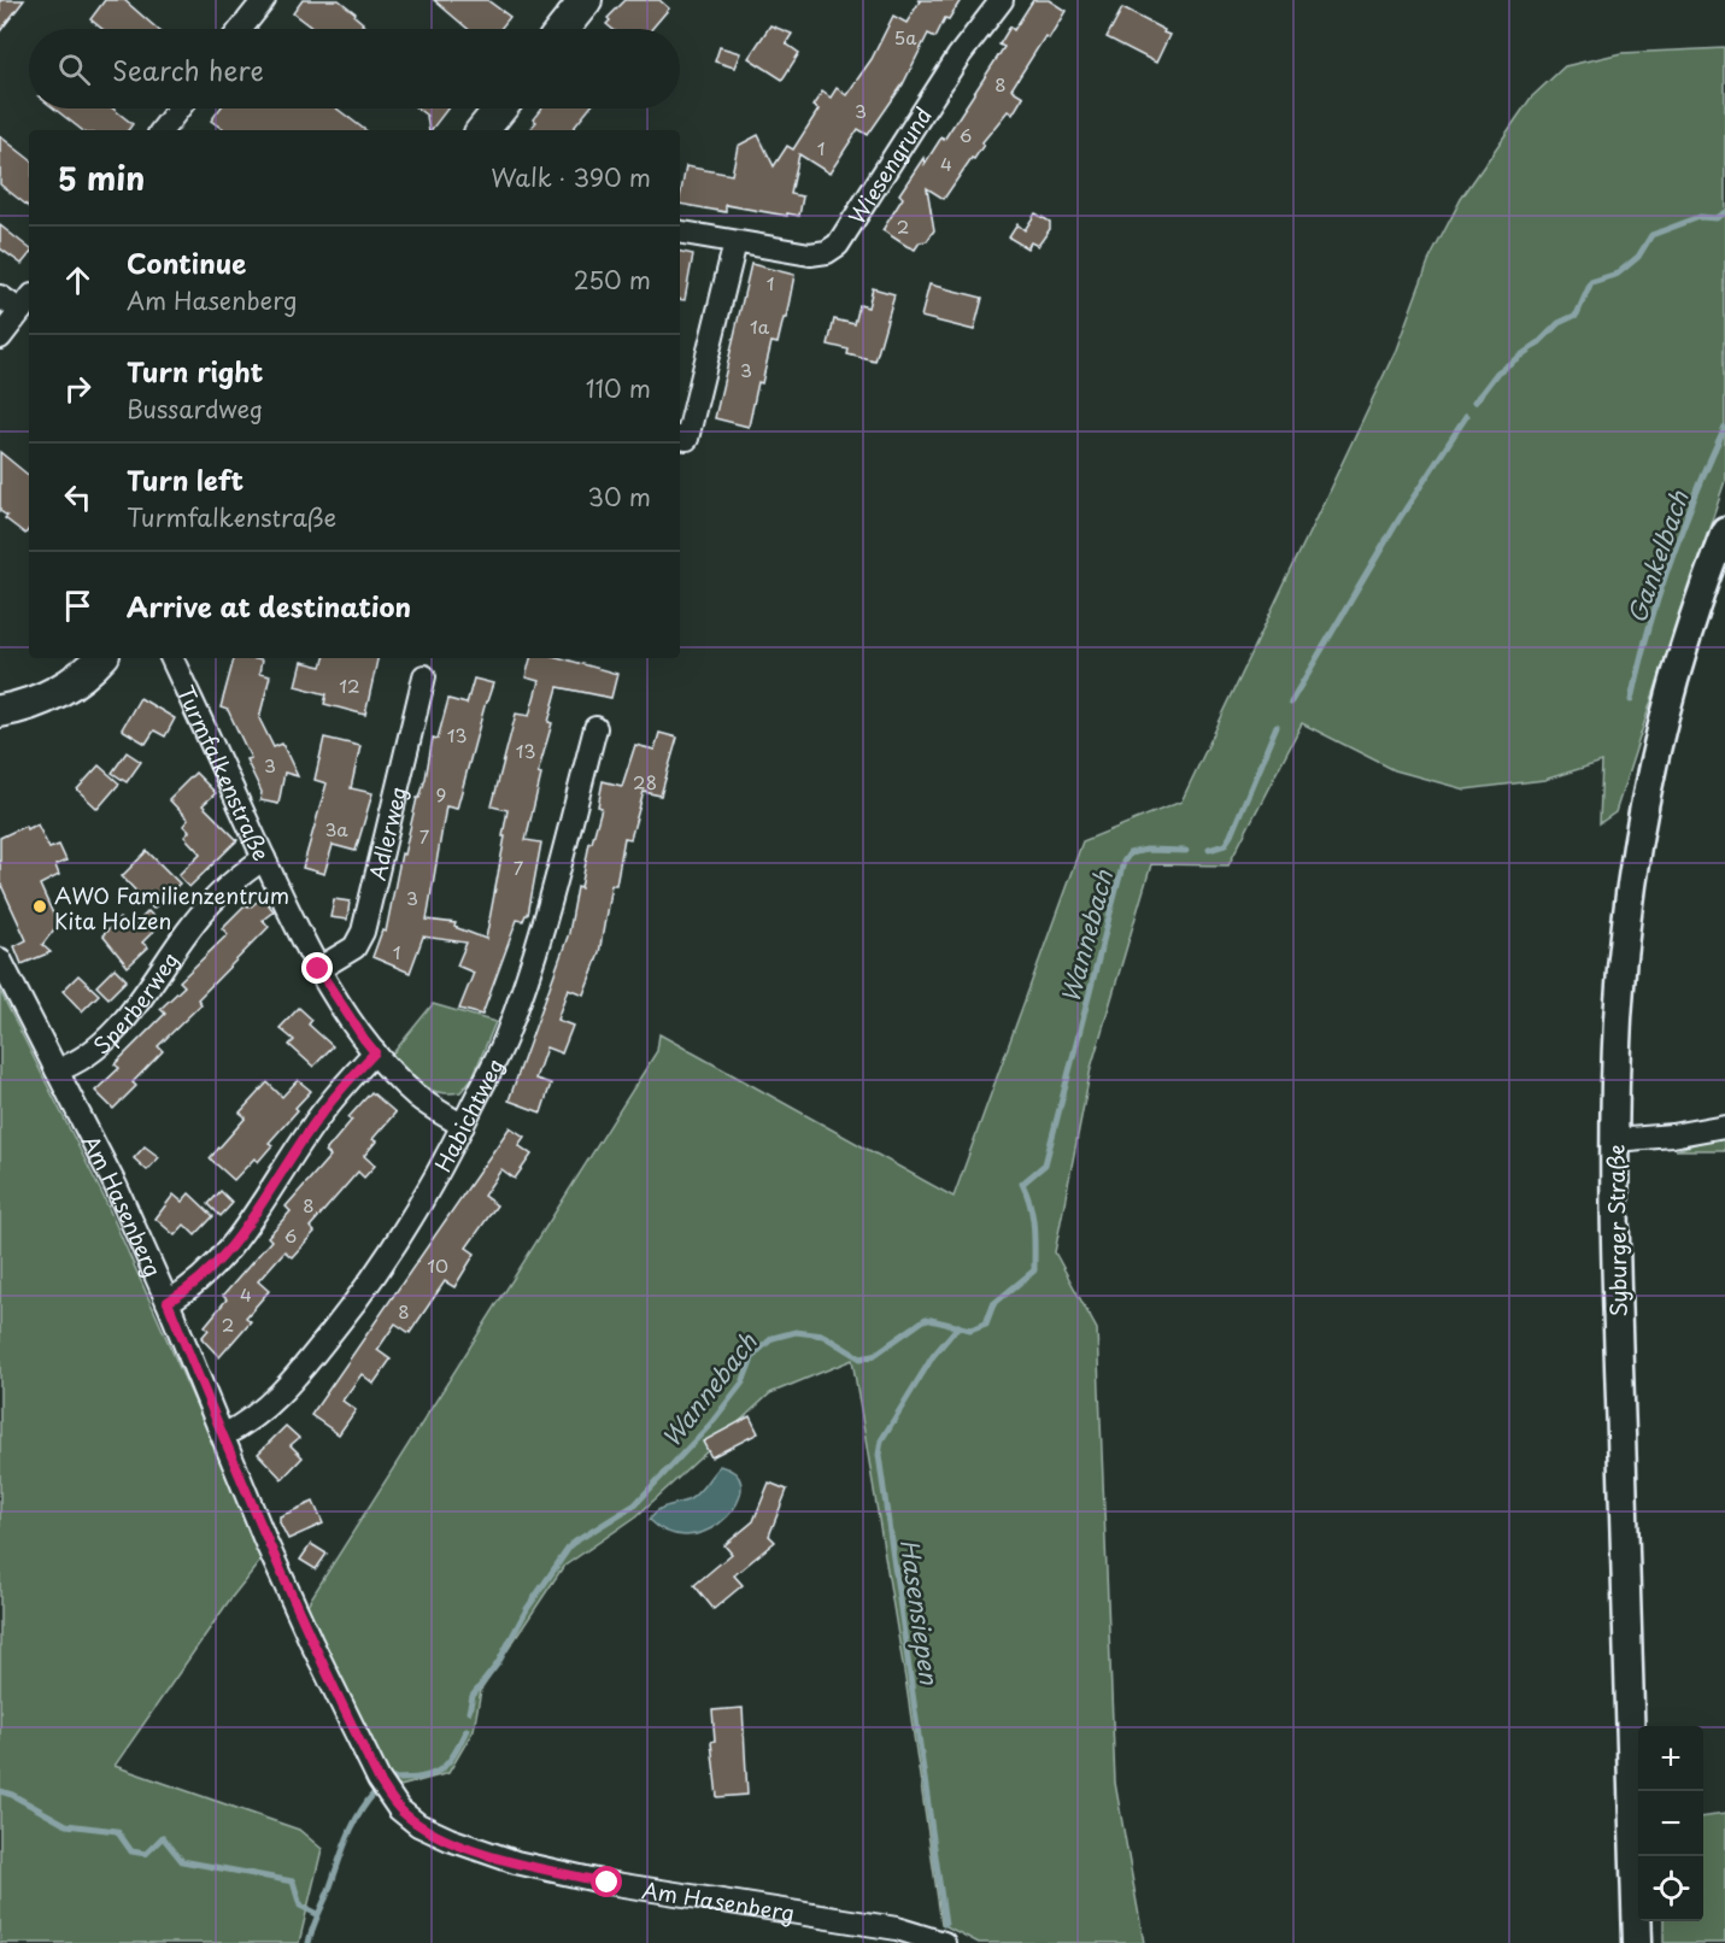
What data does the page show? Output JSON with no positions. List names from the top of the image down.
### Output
{
  "streets": {
    "street": [
      "Wiesengrund",
      "Turmfalkenstraße",
      "Adlerweg",
      "Sperberweg",
      "Habichtweg",
      "Am Hasenberg",
      "Syburger Straße"
    ]
  },
  "crossings": [
    ["Turmfalkenstraße", "Adlerweg"],
    ["Turmfalkenstraße", "Sperberweg"],
    ["Turmfalkenstraße", "Habichtweg"],
    ["Sperberweg", "Am Hasenberg"],
    ["Habichtweg", "Am Hasenberg"]
  ],
  "water": ["Gankelbach", "Wannebach", "Hasensiepen"],
  "places": ["AWO Familienzentrum Kita Holzen"],
  "house_numbers": [
    "5a",
    "8",
    "3",
    "6",
    "1",
    "4",
    "2",
    "1",
    "1a",
    "3",
    "12",
    "13",
    "13",
    "3",
    "28",
    "9",
    "3a",
    "7",
    "7",
    "3",
    "1",
    "8",
    "6",
    "10",
    "4",
    "8",
    "2"
  ],
  "page": {
    "search": "Search here",
    "heading": ["5 min", "Walk · 390 m"],
    "list": [
      ["Continue", "Am Hasenberg", "250 m"],
      ["Turn right", "Bussardweg", "110 m"],
      ["Turn left", "Turmfalkenstraße", "30 m"],
      "Arrive at destination"
    ],
    "map_buttons": ["+", "−"]
  }
}
